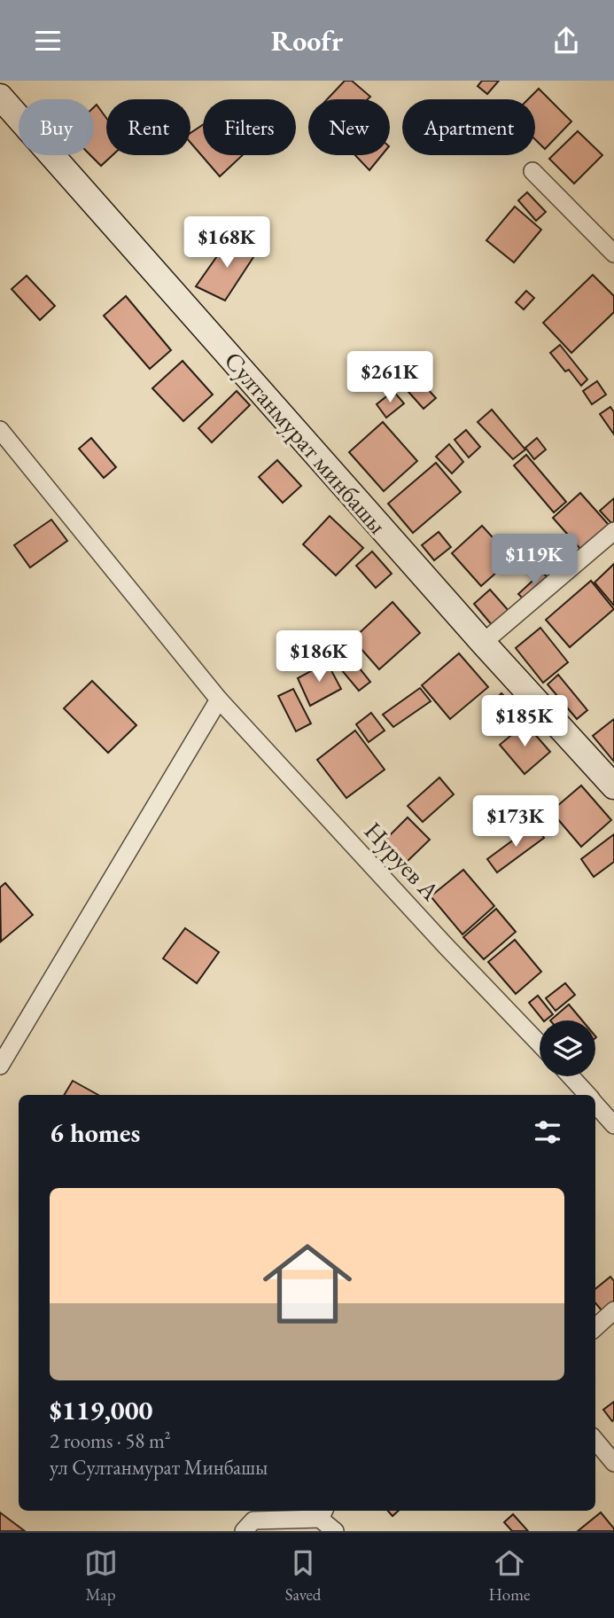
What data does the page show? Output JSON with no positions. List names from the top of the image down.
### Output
{
  "streets": {
    "street": ["Султанмурат минбашы", "Нуруев А"]
  },
  "page": {
    "header": "Roofr",
    "chip": [
      "Buy",
      "Rent",
      "Filters",
      "New",
      "Apartment"
    ],
    "price": [
      "$168K",
      "$261K",
      "$119K",
      "$186K",
      "$185K",
      "$173K"
    ],
    "heading": "6 homes",
    "list": [
      {
        "name": "$119,000",
        "note": "2 rooms · 58 m² · ул Султанмурат Минбашы"
      }
    ],
    "tabs": ["Map", "Saved", "Home"]
  }
}
